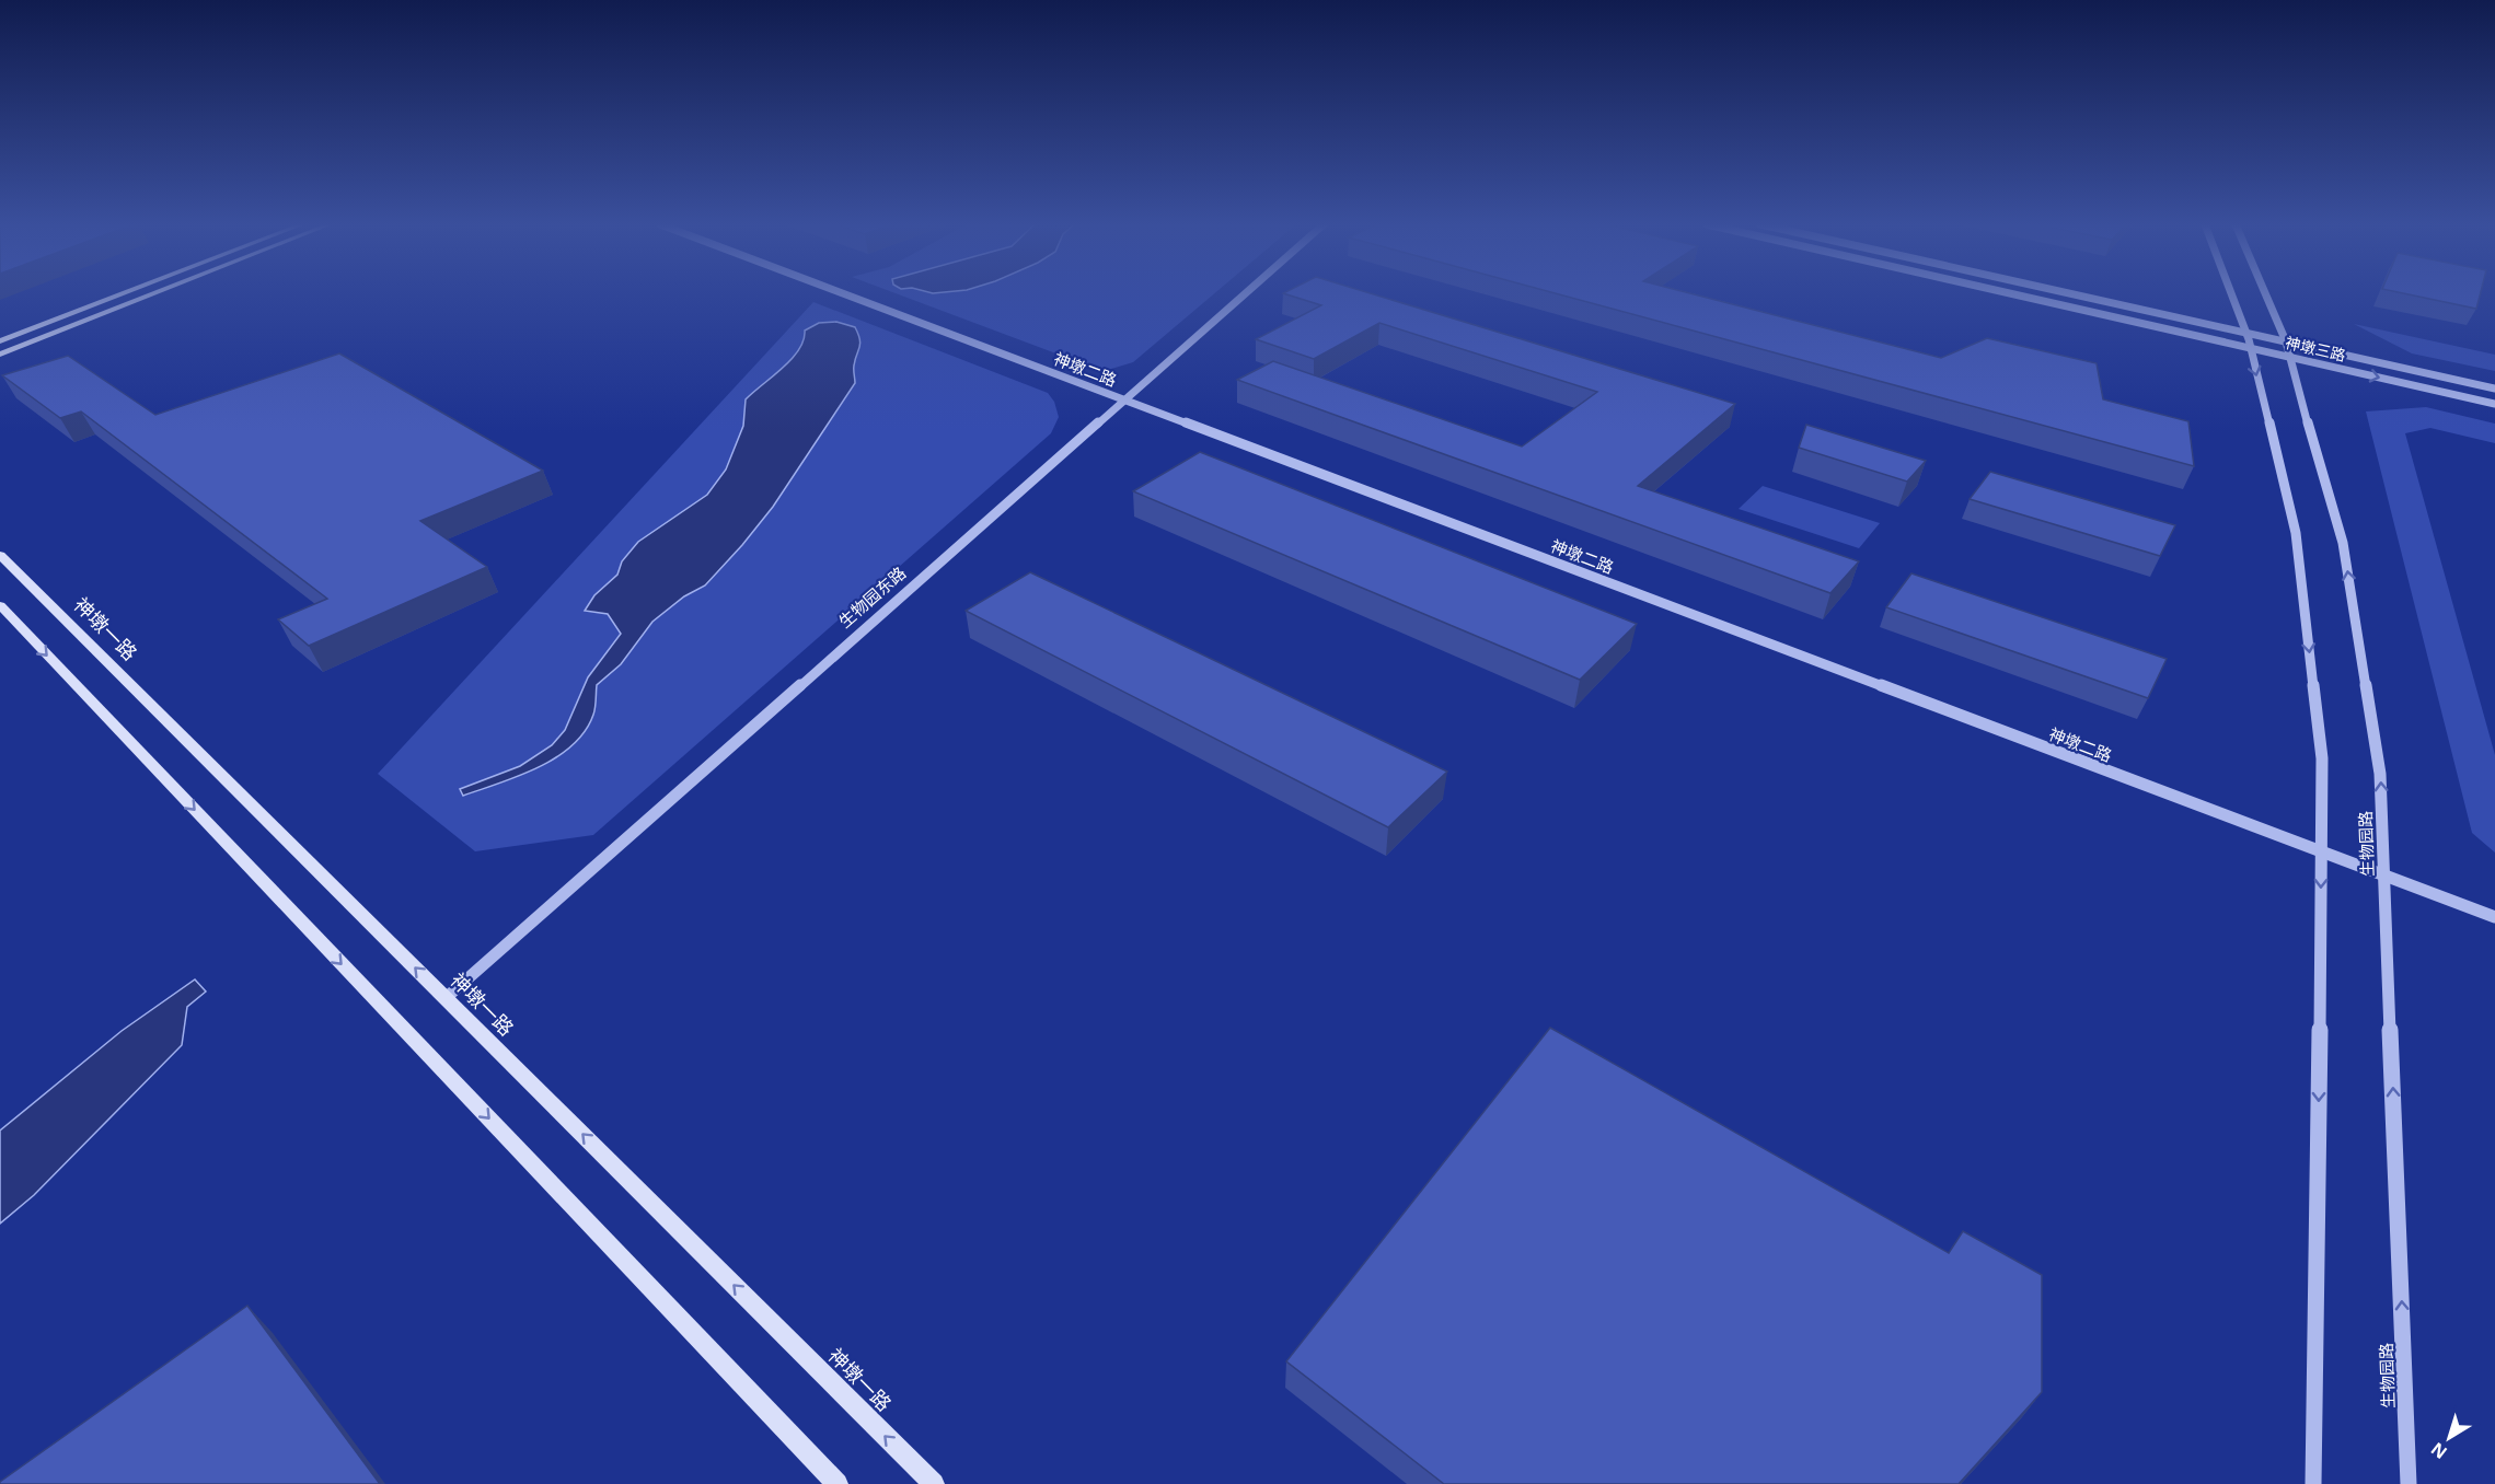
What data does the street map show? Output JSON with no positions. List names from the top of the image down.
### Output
{
  "streets": {
    "main road": ["神墩一路"],
    "street": [
      "神墩三路",
      "神墩二路",
      "生物园东路",
      "生物园路"
    ]
  },
  "crossings": [
    ["神墩三路", "生物园路"],
    ["神墩二路", "生物园东路"],
    ["神墩二路", "生物园路"],
    ["生物园东路", "神墩一路"]
  ],
  "north": "bottom left"
}
